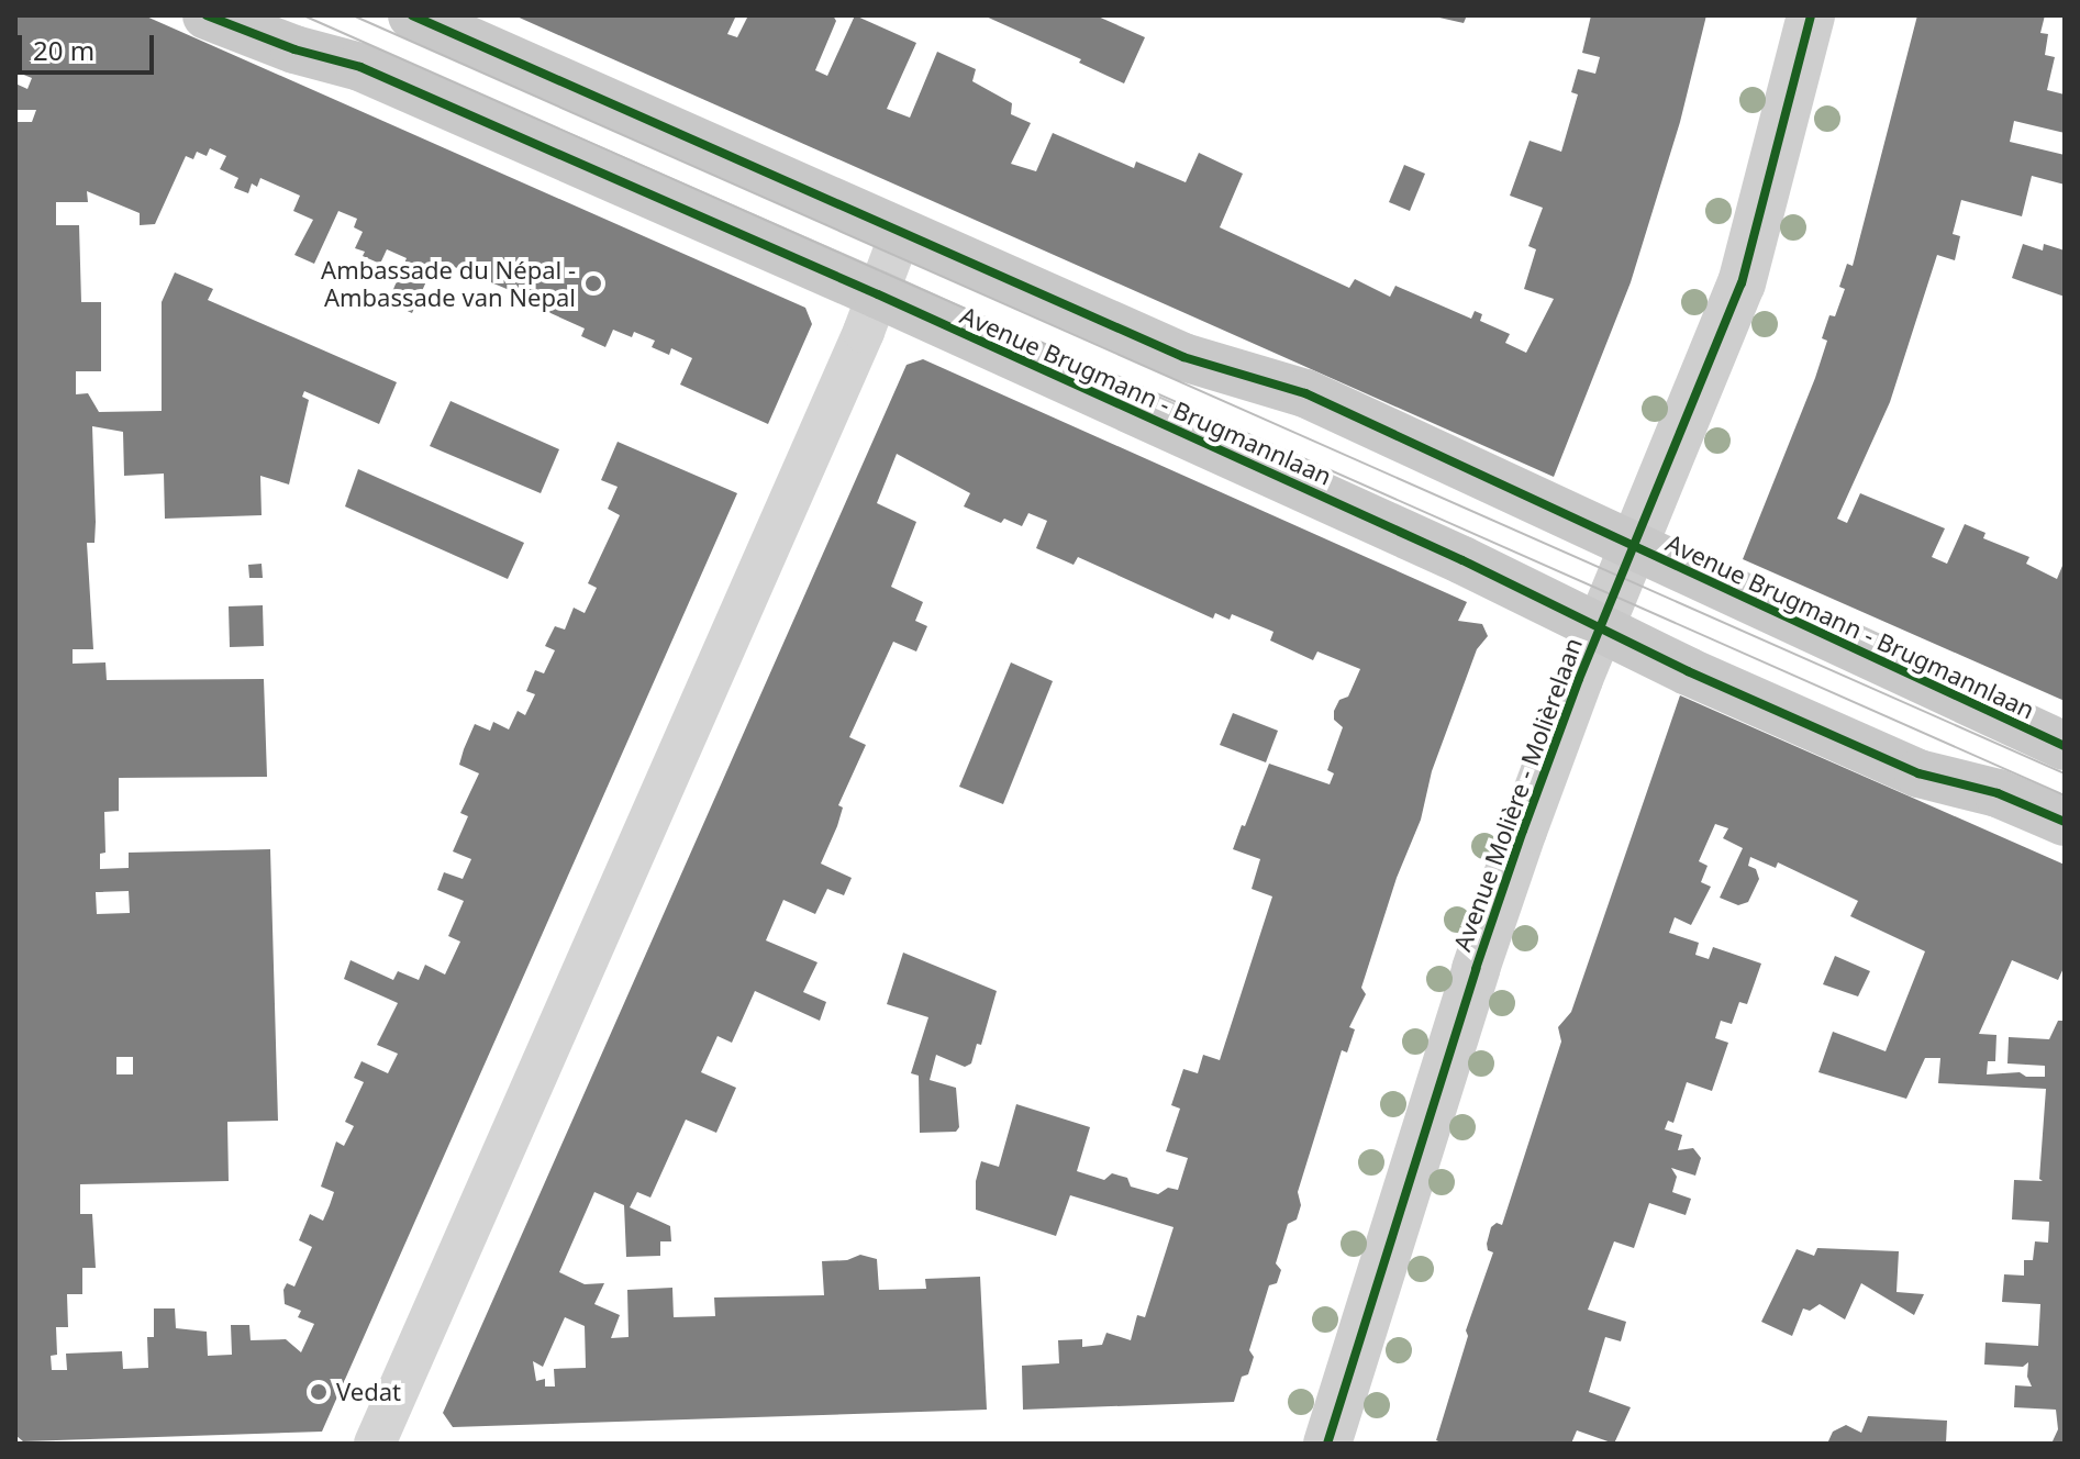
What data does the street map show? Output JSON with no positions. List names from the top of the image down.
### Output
{
  "streets": {
    "main road": ["Avenue Brugmann - Brugmannlaan"],
    "street": ["Avenue Molière - Molièrelaan"]
  },
  "crossings": [
    ["Avenue Brugmann - Brugmannlaan", "Avenue Molière - Molièrelaan"]
  ],
  "places": ["Ambassade du Népal - Ambassade van Nepal", "Vedat"],
  "scale_bar": "20 m"
}
